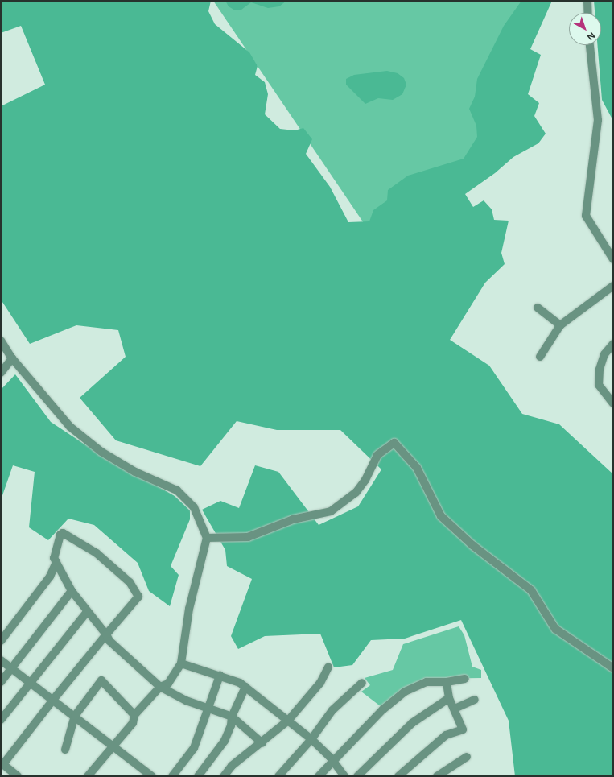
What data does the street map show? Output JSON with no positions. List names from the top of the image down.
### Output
{
  "north": "bottom right"
}
